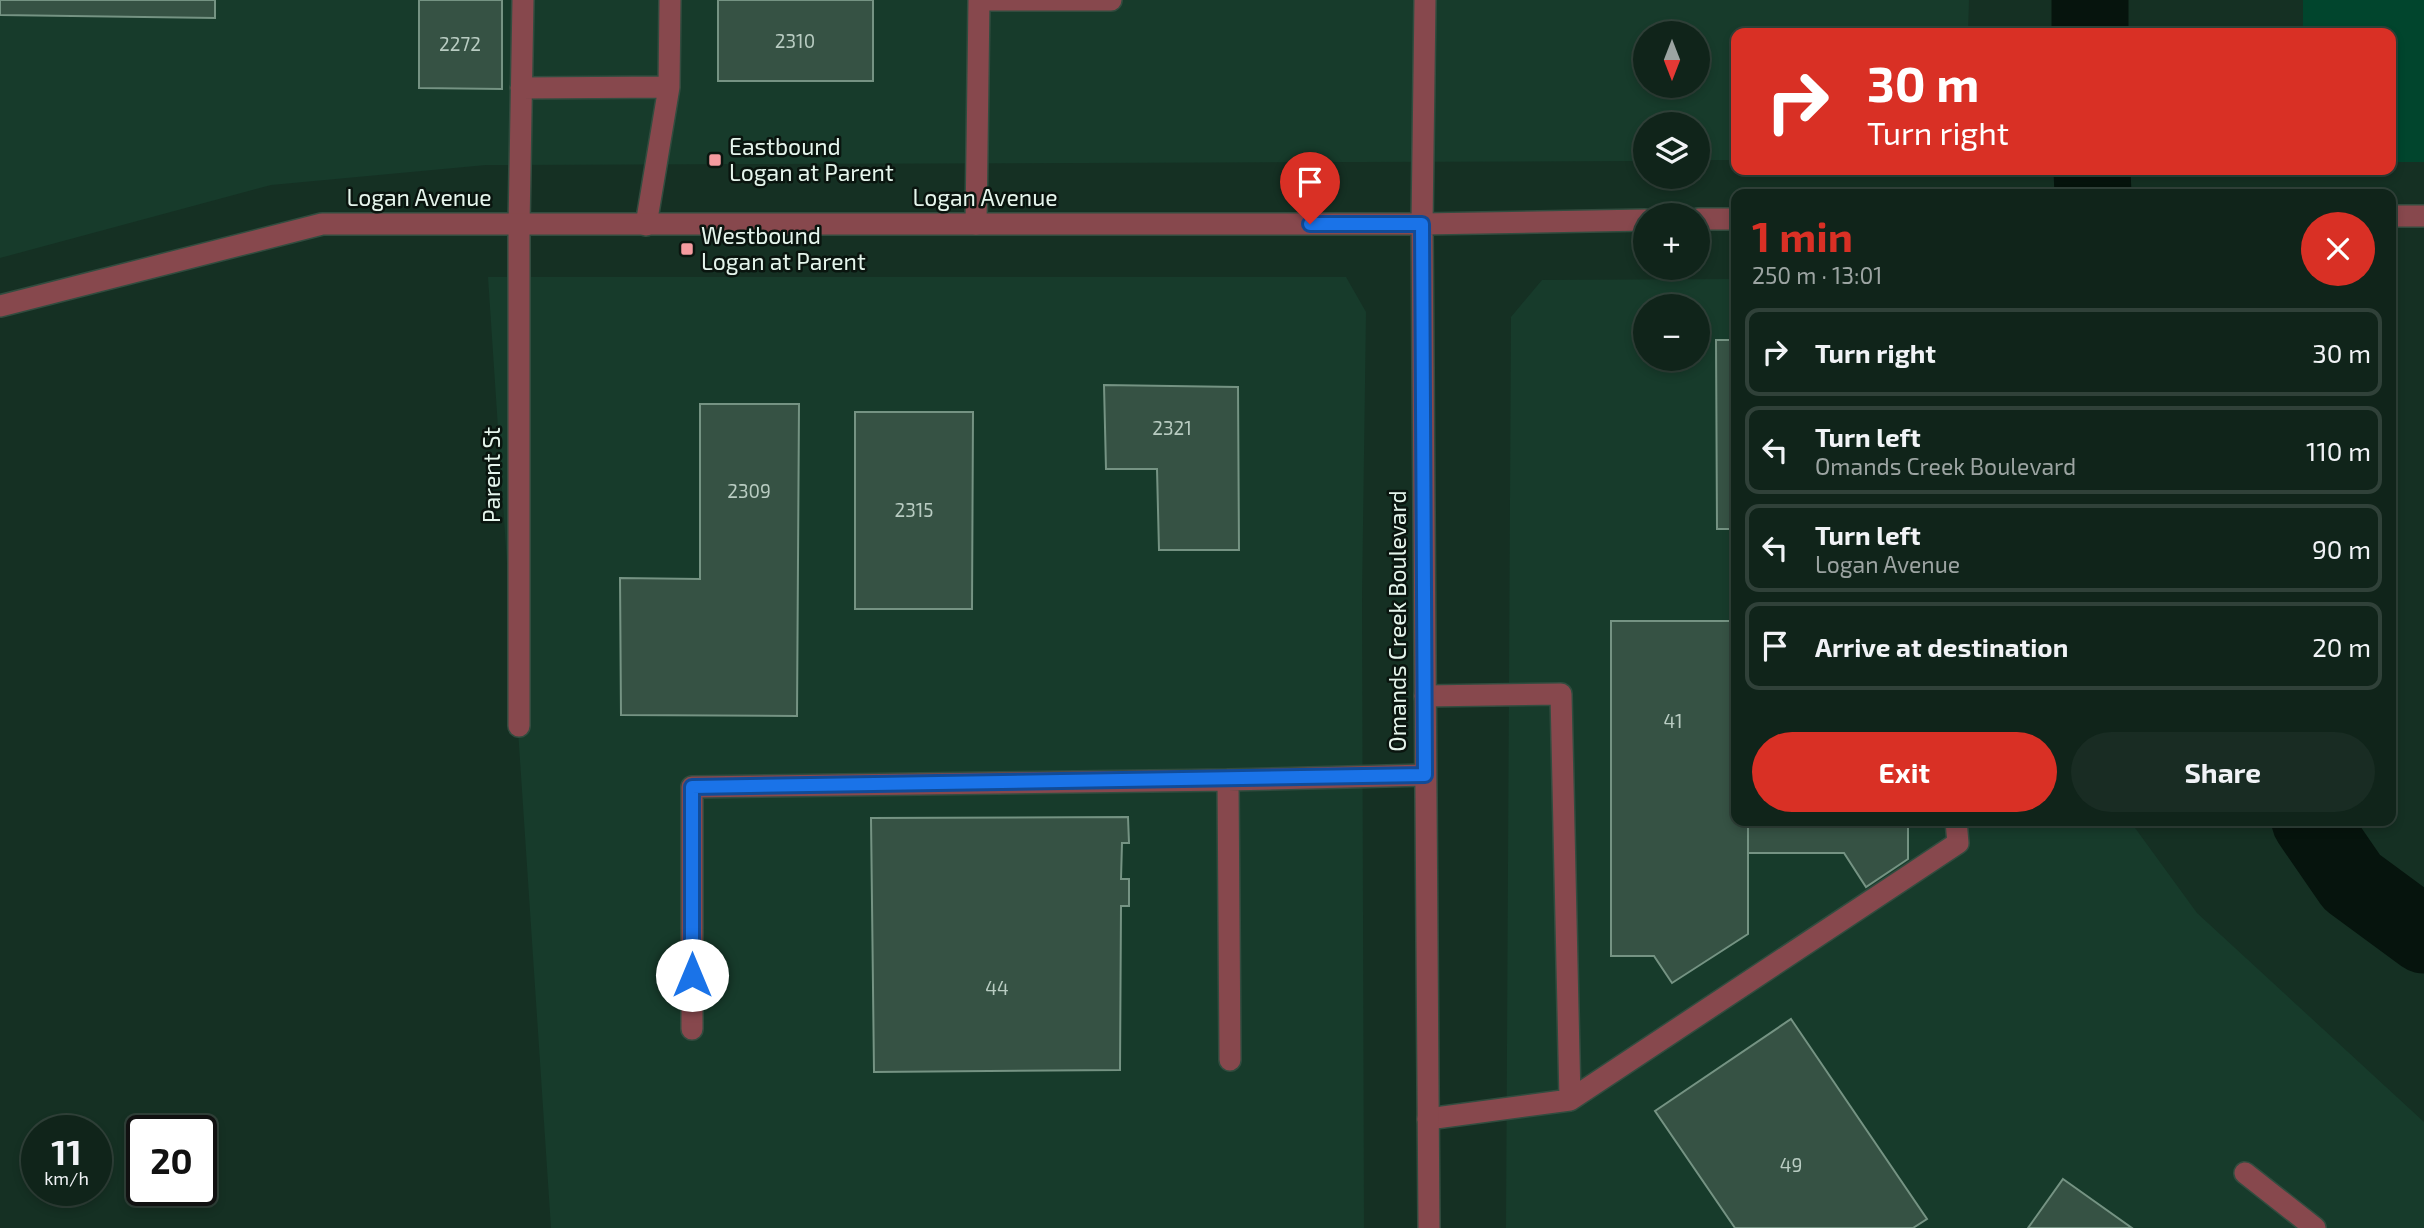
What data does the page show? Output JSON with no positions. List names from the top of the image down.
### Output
{
  "streets": {
    "street": ["Logan Avenue", "Parent St", "Omands Creek Boulevard"]
  },
  "crossings": [
    ["Logan Avenue", "Parent St"],
    ["Logan Avenue", "Omands Creek Boulevard"]
  ],
  "places": {
    "transit": ["Eastbound Logan at Parent", "Westbound Logan at Parent"]
  },
  "house_numbers": [
    "2310",
    "2272",
    "2321",
    "2309",
    "2315",
    "41",
    "44",
    "49"
  ],
  "north": "bottom",
  "page": {
    "map_buttons": ["+", "−"],
    "turn": ["30 m", "Turn right"],
    "heading": ["1 min", "250 m · 13:01"],
    "list": [
      {
        "name": "Turn right",
        "value": "30 m"
      },
      {
        "name": "Turn left",
        "note": "Omands Creek Boulevard",
        "value": "110 m"
      },
      {
        "name": "Turn left",
        "note": "Logan Avenue",
        "value": "90 m"
      },
      {
        "name": "Arrive at destination",
        "value": "20 m"
      }
    ],
    "buttons": ["Exit", "Share"],
    "speed": "11 km/h",
    "limit": "20"
  }
}
